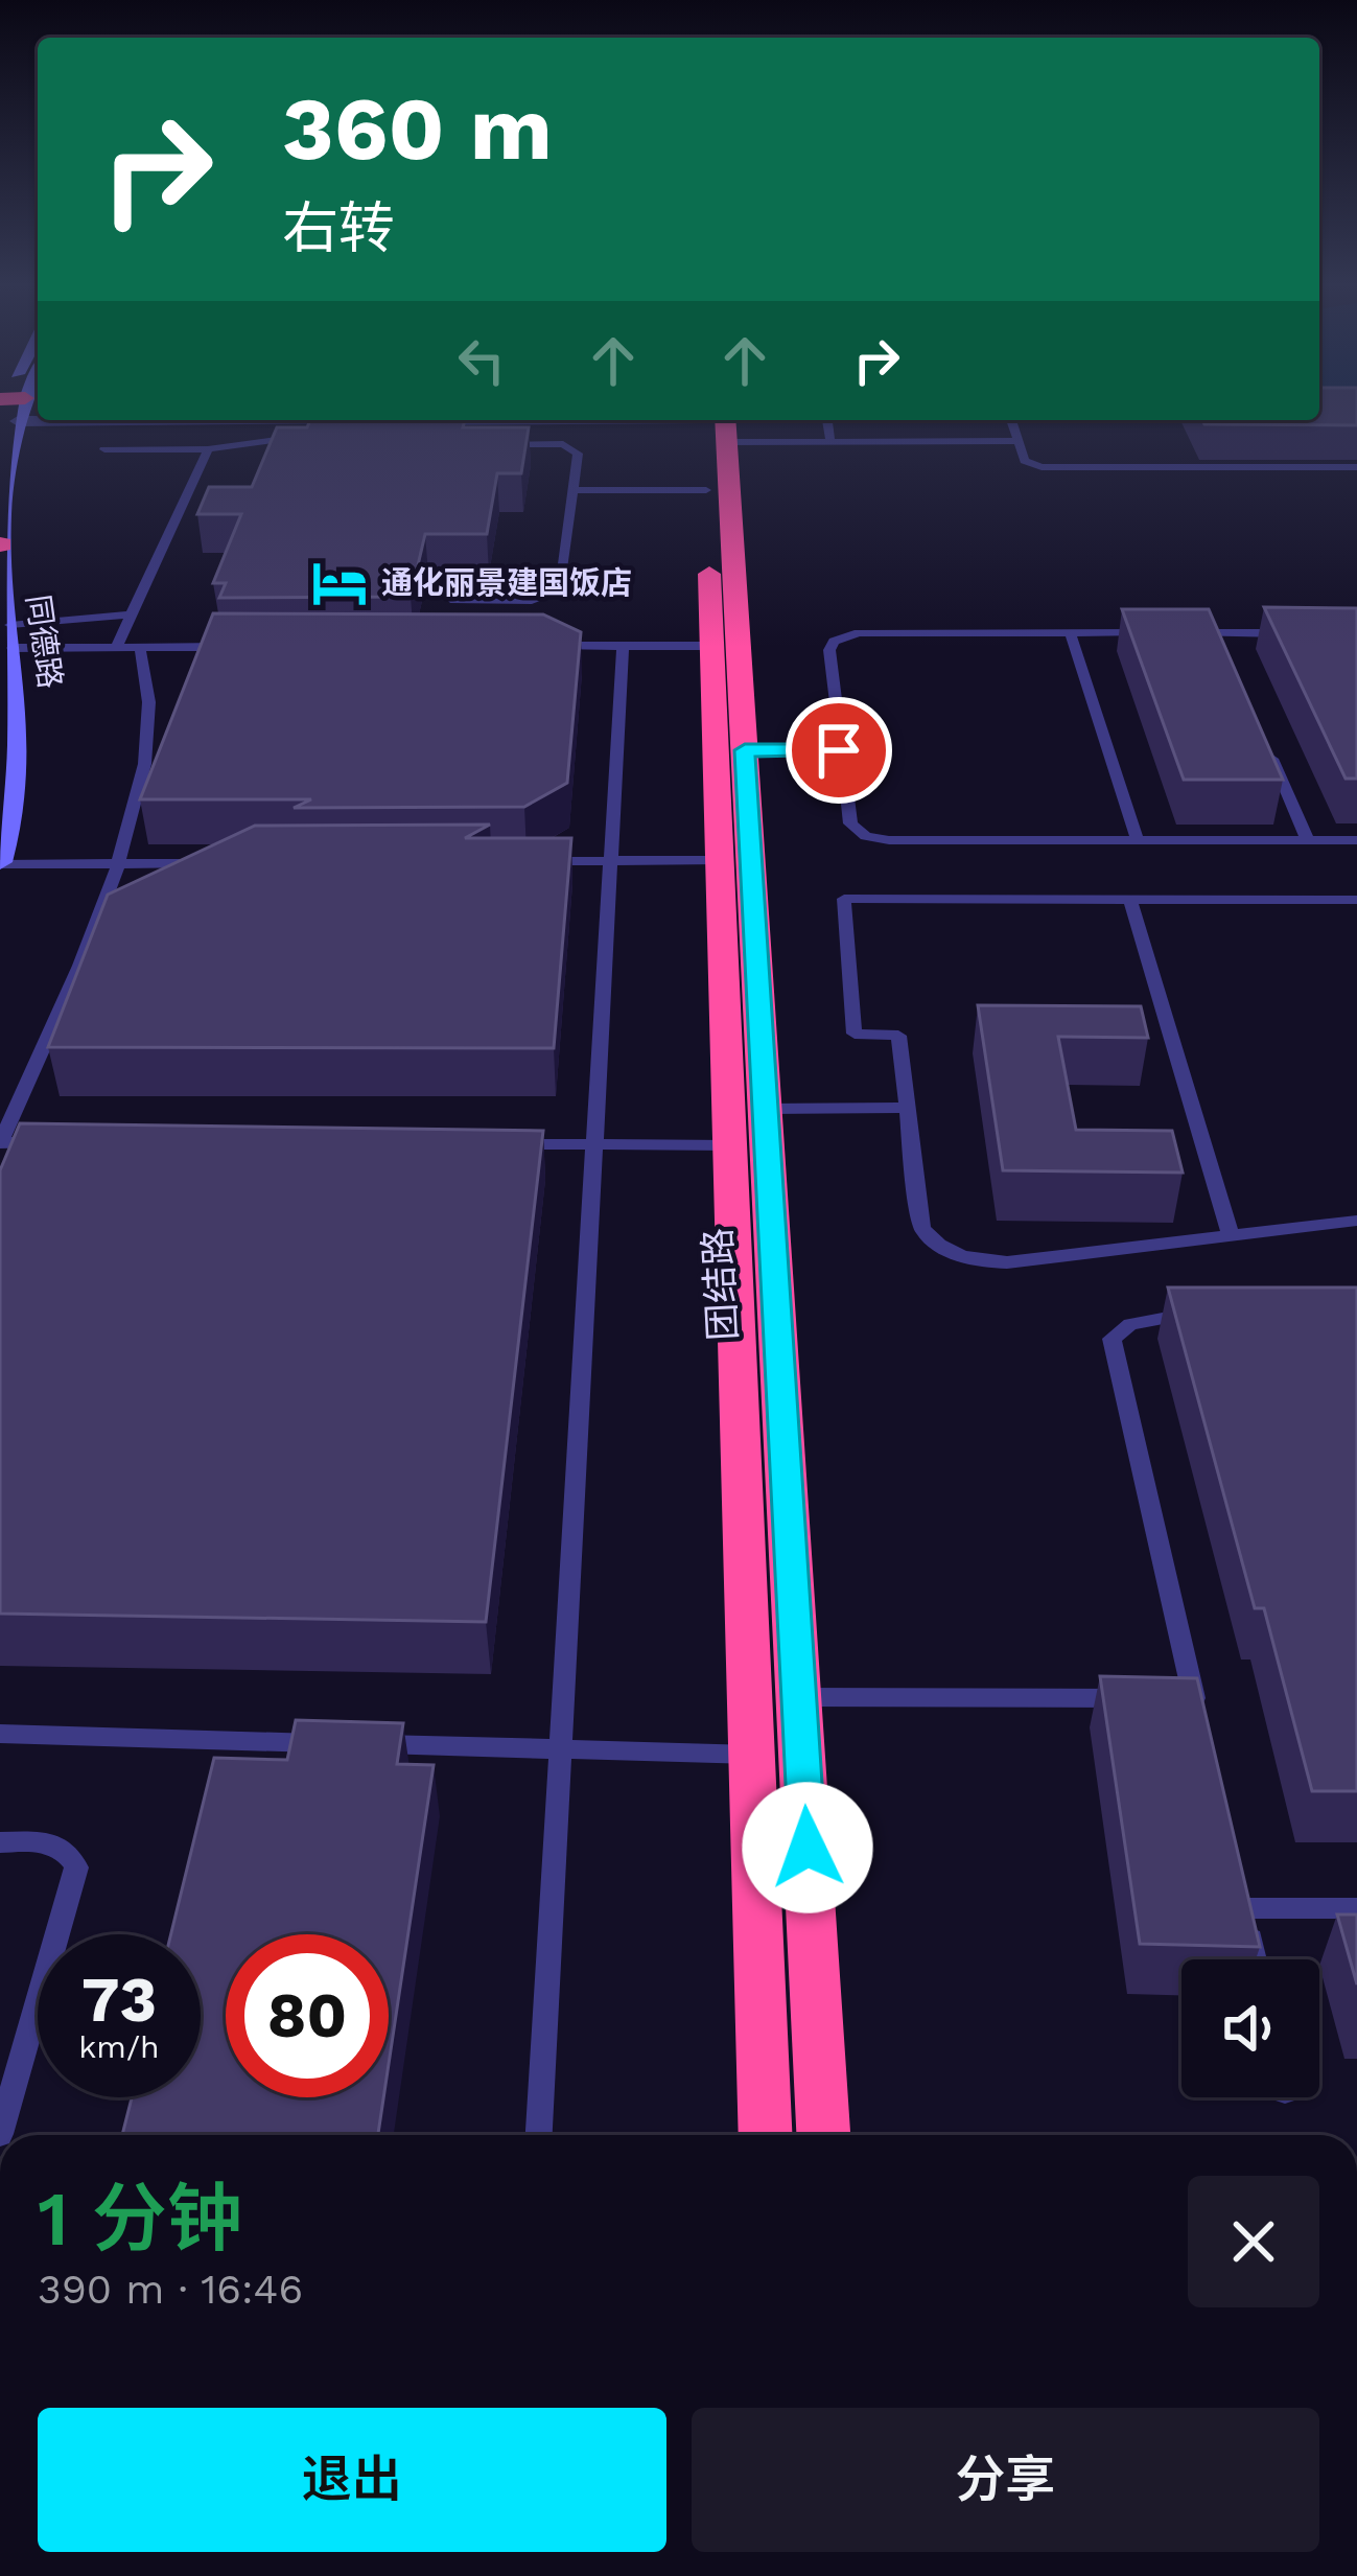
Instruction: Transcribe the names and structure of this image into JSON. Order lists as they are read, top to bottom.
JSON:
{
  "streets": {
    "highway": ["团结路"],
    "main road": ["同德路"]
  },
  "places": {
    "hotel": ["通化丽景建国饭店"]
  },
  "page": {
    "turn": ["360 m", "右转"],
    "speed": "73 km/h",
    "limit": "80",
    "heading": ["1 分钟", "390 m · 16:46"],
    "buttons": ["退出", "分享"]
  }
}
